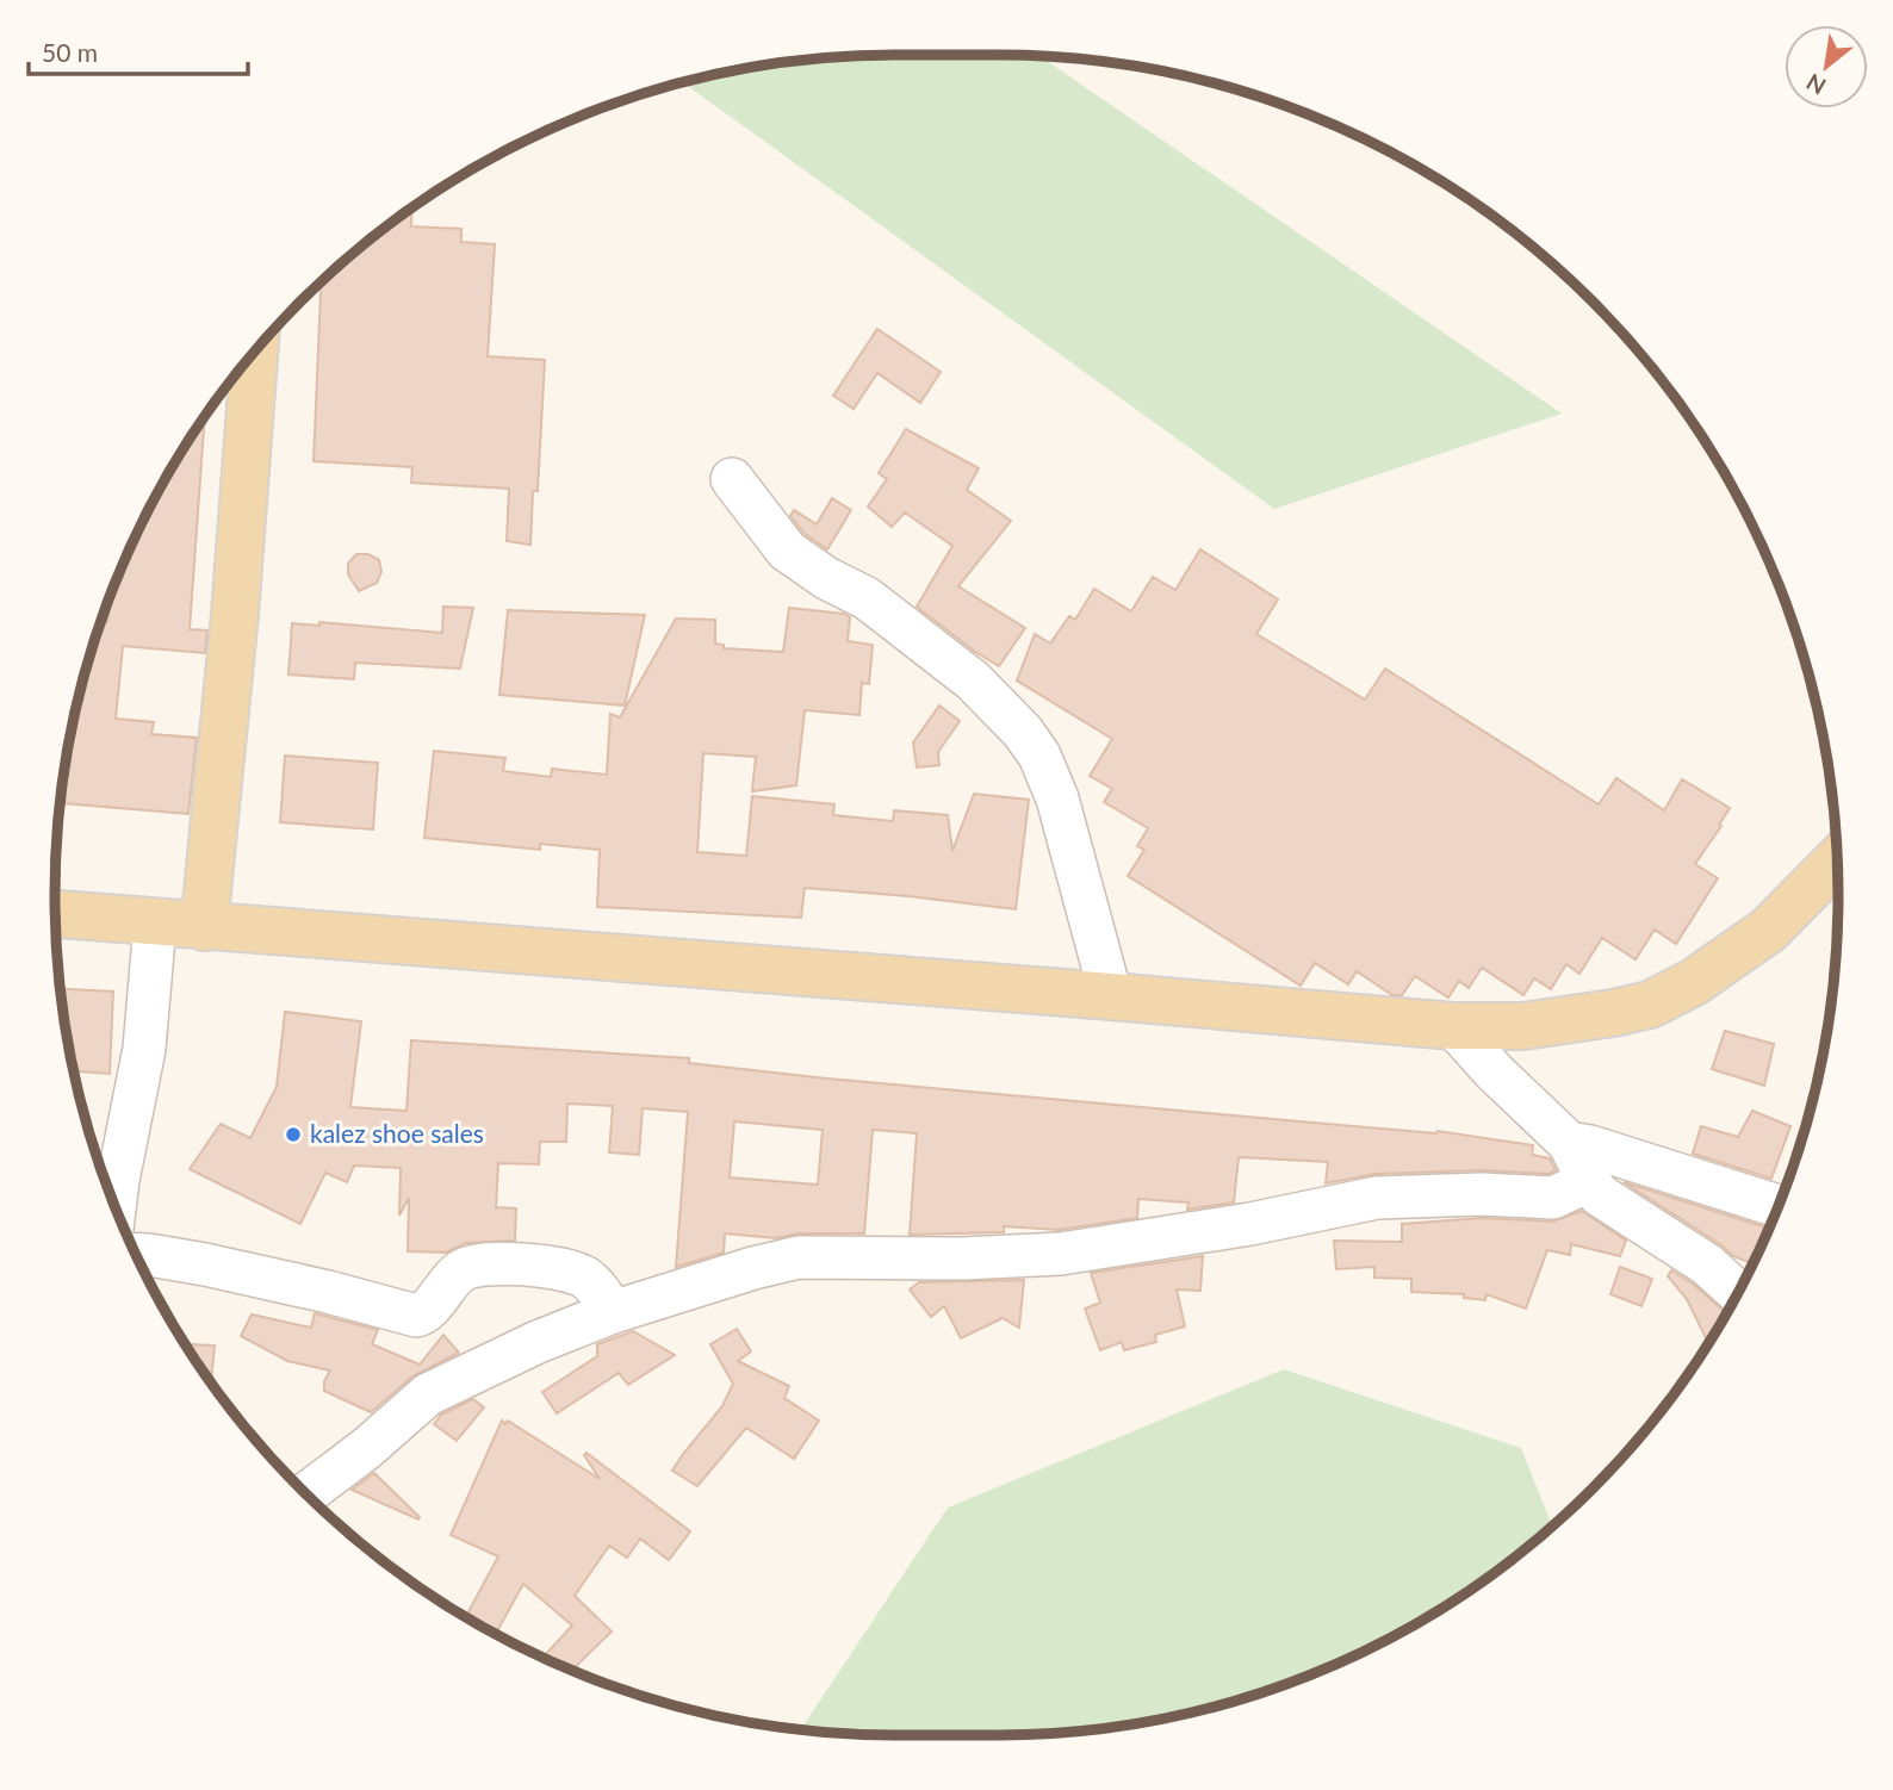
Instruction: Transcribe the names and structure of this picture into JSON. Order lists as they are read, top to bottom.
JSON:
{
  "places": ["kalez shoe sales"],
  "scale_bar": "50 m",
  "north": "bottom left"
}
